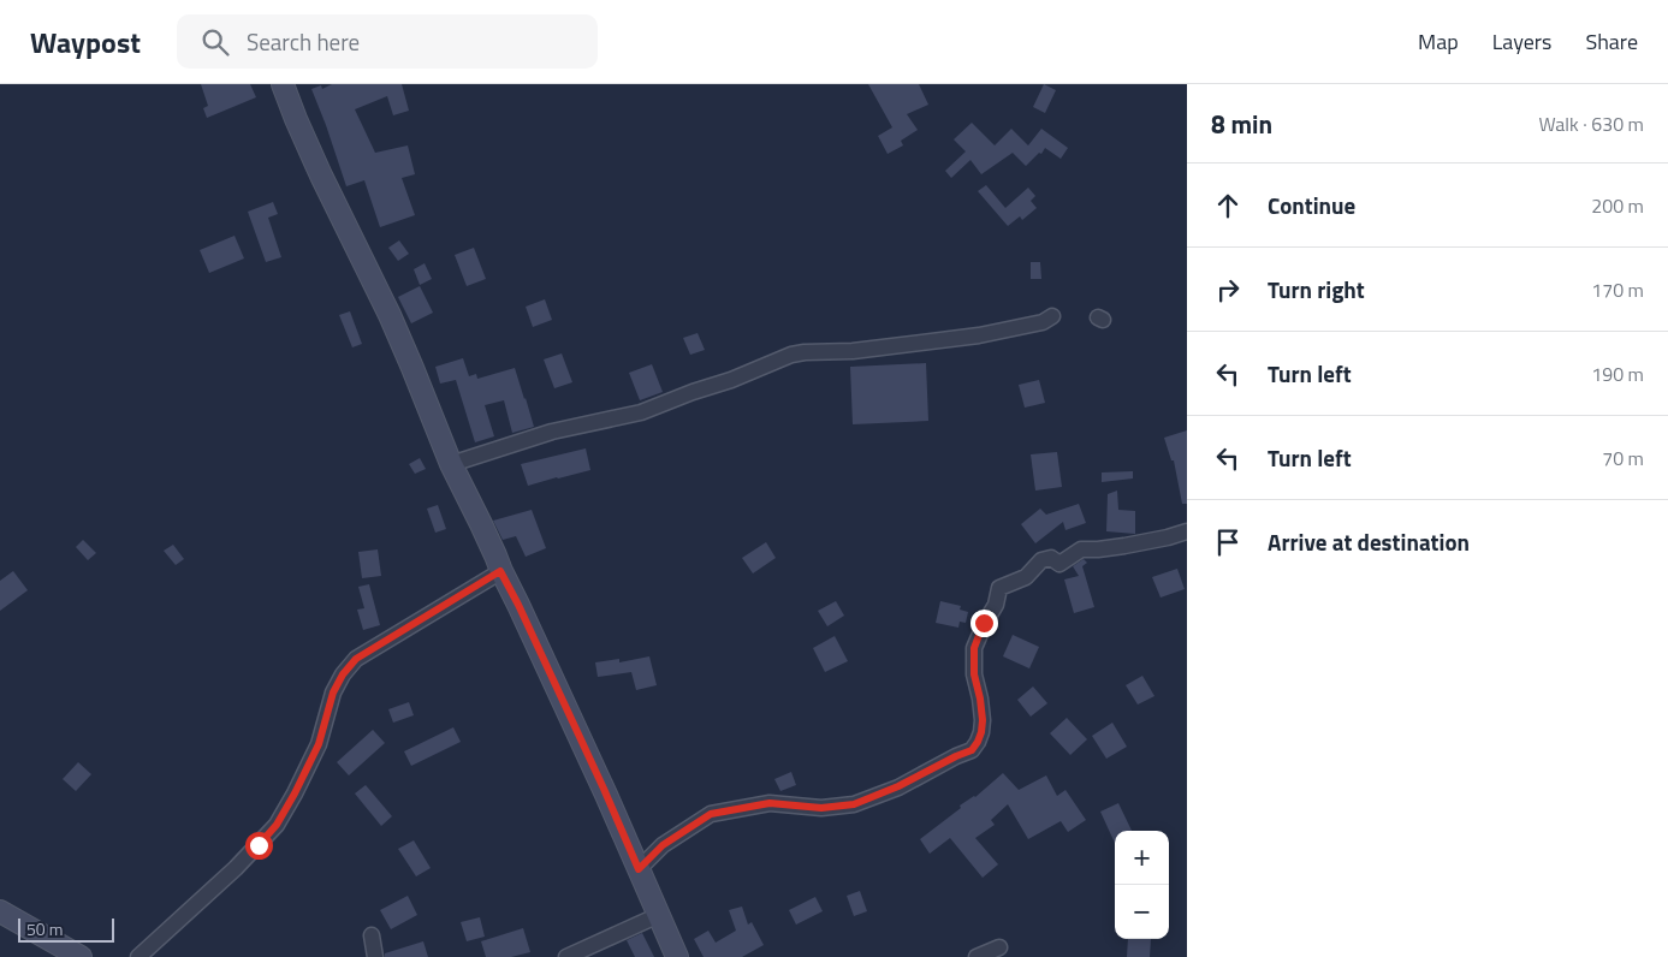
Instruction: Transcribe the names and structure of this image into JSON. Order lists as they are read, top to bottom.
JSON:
{
  "scale_bar": "50 m",
  "page": {
    "header": "Waypost",
    "search": "Search here",
    "nav": ["Map", "Layers", "Share"],
    "heading": ["8 min", "Walk · 630 m"],
    "list": [
      ["Continue", "200 m"],
      ["Turn right", "170 m"],
      ["Turn left", "190 m"],
      ["Turn left", "70 m"],
      "Arrive at destination"
    ],
    "map_buttons": ["+", "−"],
    "scale": "50 m"
  }
}
